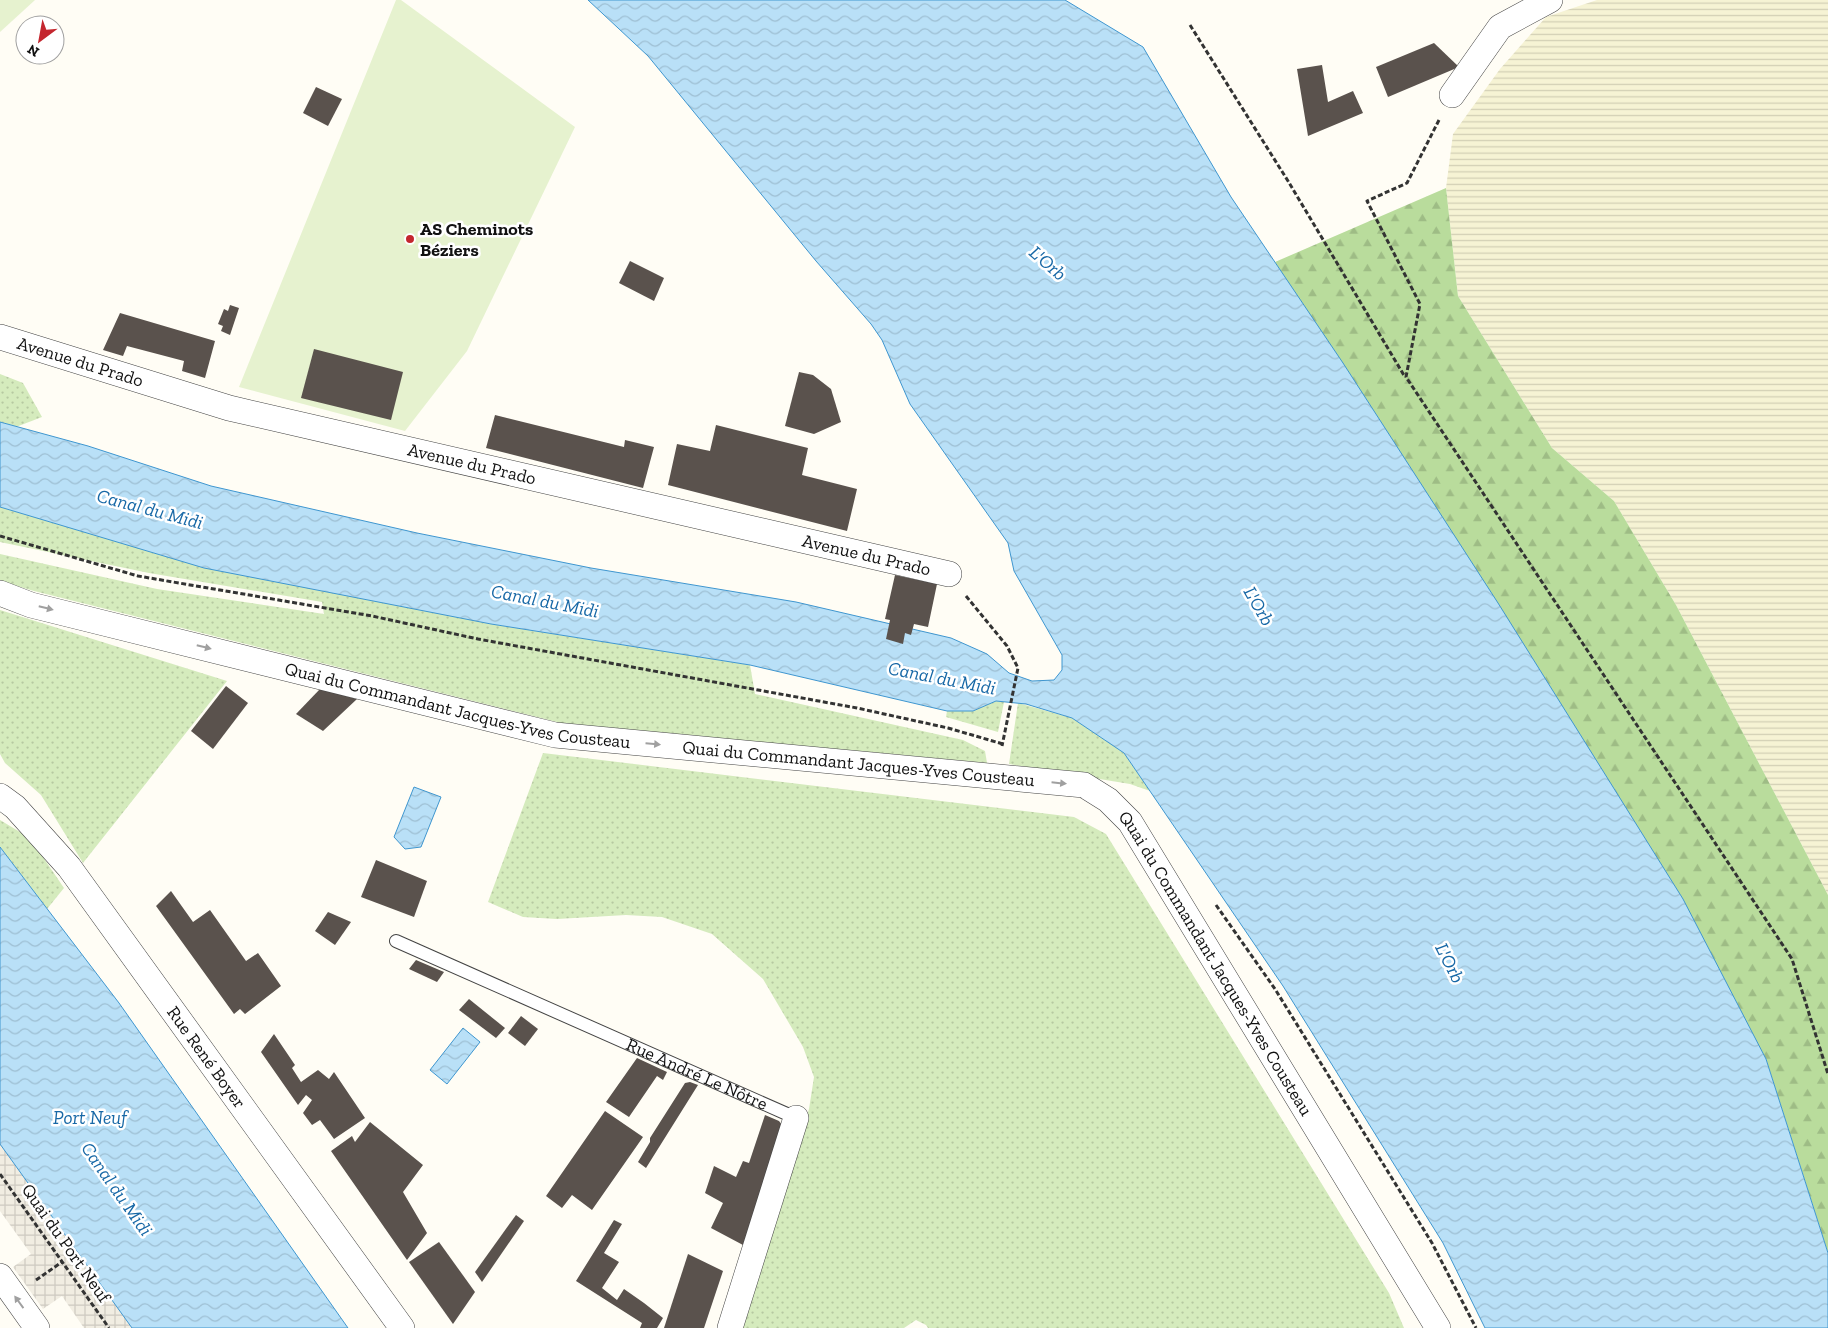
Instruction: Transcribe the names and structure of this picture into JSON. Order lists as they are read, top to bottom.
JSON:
{
  "streets": {
    "street": [
      "Avenue du Prado",
      "Quai du Commandant Jacques-Yves Cousteau",
      "Rue René Boyer",
      "Rue André Le Nôtre"
    ],
    "path": ["Quai du Port Neuf"]
  },
  "one_way": ["Quai du Commandant Jacques-Yves Cousteau"],
  "water": ["L'Orb", "Canal du Midi", "Port Neuf"],
  "places": ["AS Cheminots Béziers"],
  "north": "bottom left"
}
